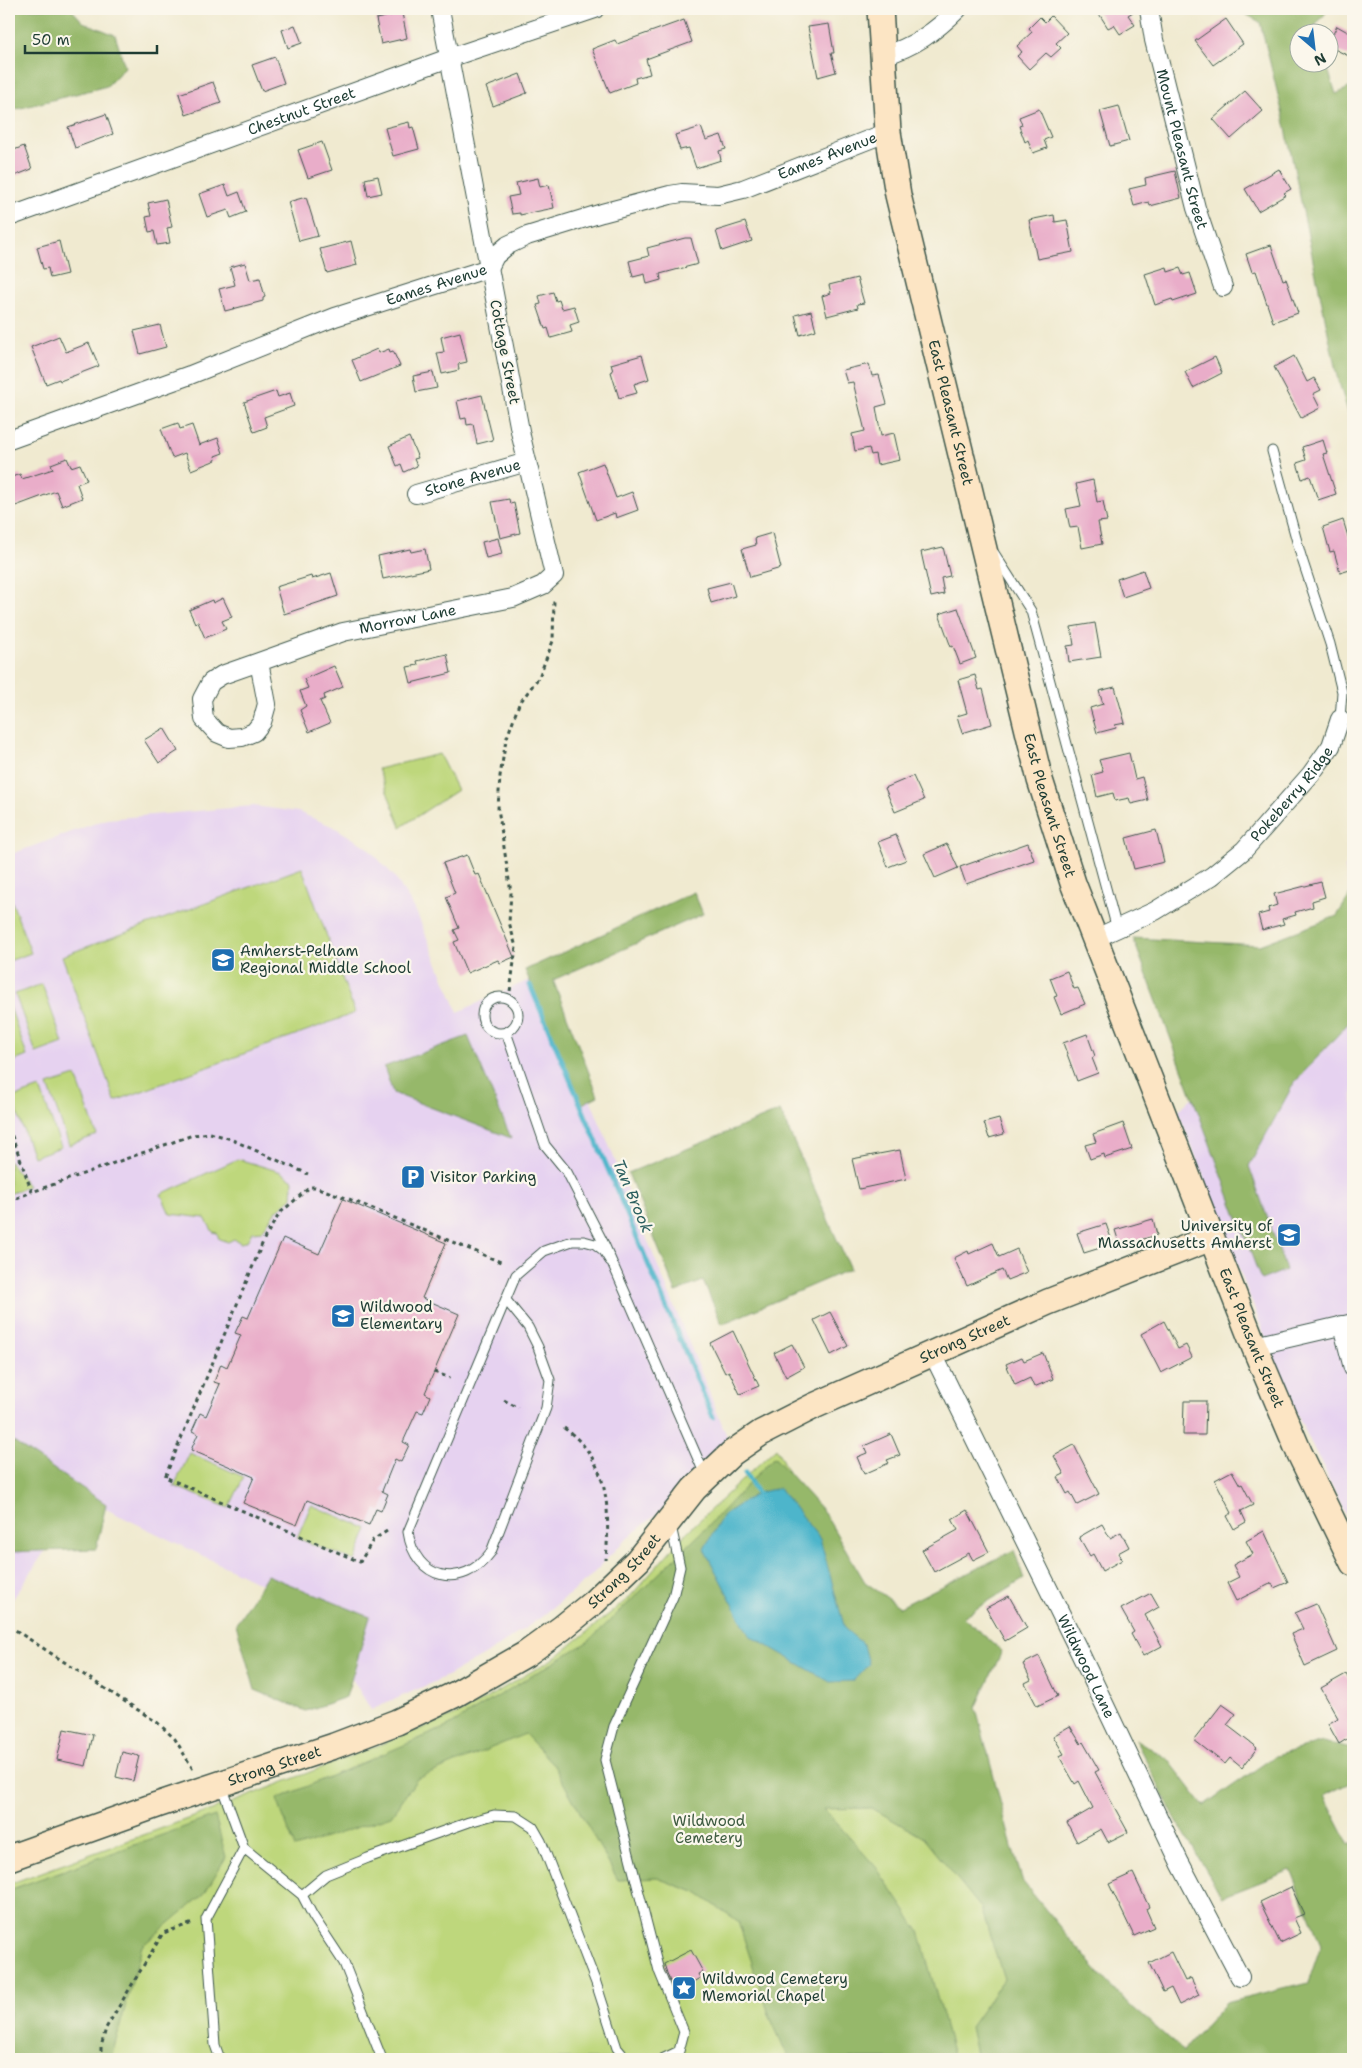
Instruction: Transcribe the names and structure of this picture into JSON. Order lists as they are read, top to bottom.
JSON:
{
  "streets": {
    "main road": ["East Pleasant Street", "Strong Street"],
    "street": [
      "Chestnut Street",
      "Mount Pleasant Street",
      "Eames Avenue",
      "Cottage Street",
      "Stone Avenue",
      "Morrow Lane",
      "Pokeberry Ridge",
      "Wildwood Lane"
    ]
  },
  "crossings": [
    ["Chestnut Street", "Cottage Street"],
    ["Eames Avenue", "Cottage Street"],
    ["Eames Avenue", "East Pleasant Street"],
    ["Cottage Street", "Stone Avenue"],
    ["Cottage Street", "Morrow Lane"],
    ["East Pleasant Street", "Pokeberry Ridge"],
    ["East Pleasant Street", "Strong Street"],
    ["Strong Street", "Wildwood Lane"]
  ],
  "water": ["Tan Brook"],
  "parks": ["Wildwood Cemetery"],
  "places": {
    "school or university": ["Amherst-Pelham Regional Middle School", "University of Massachusetts Amherst", "Wildwood Elementary"],
    "parking": ["Visitor Parking"],
    "place": ["Wildwood Cemetery Memorial Chapel"]
  },
  "scale_bar": "50 m",
  "north": "bottom right"
}
